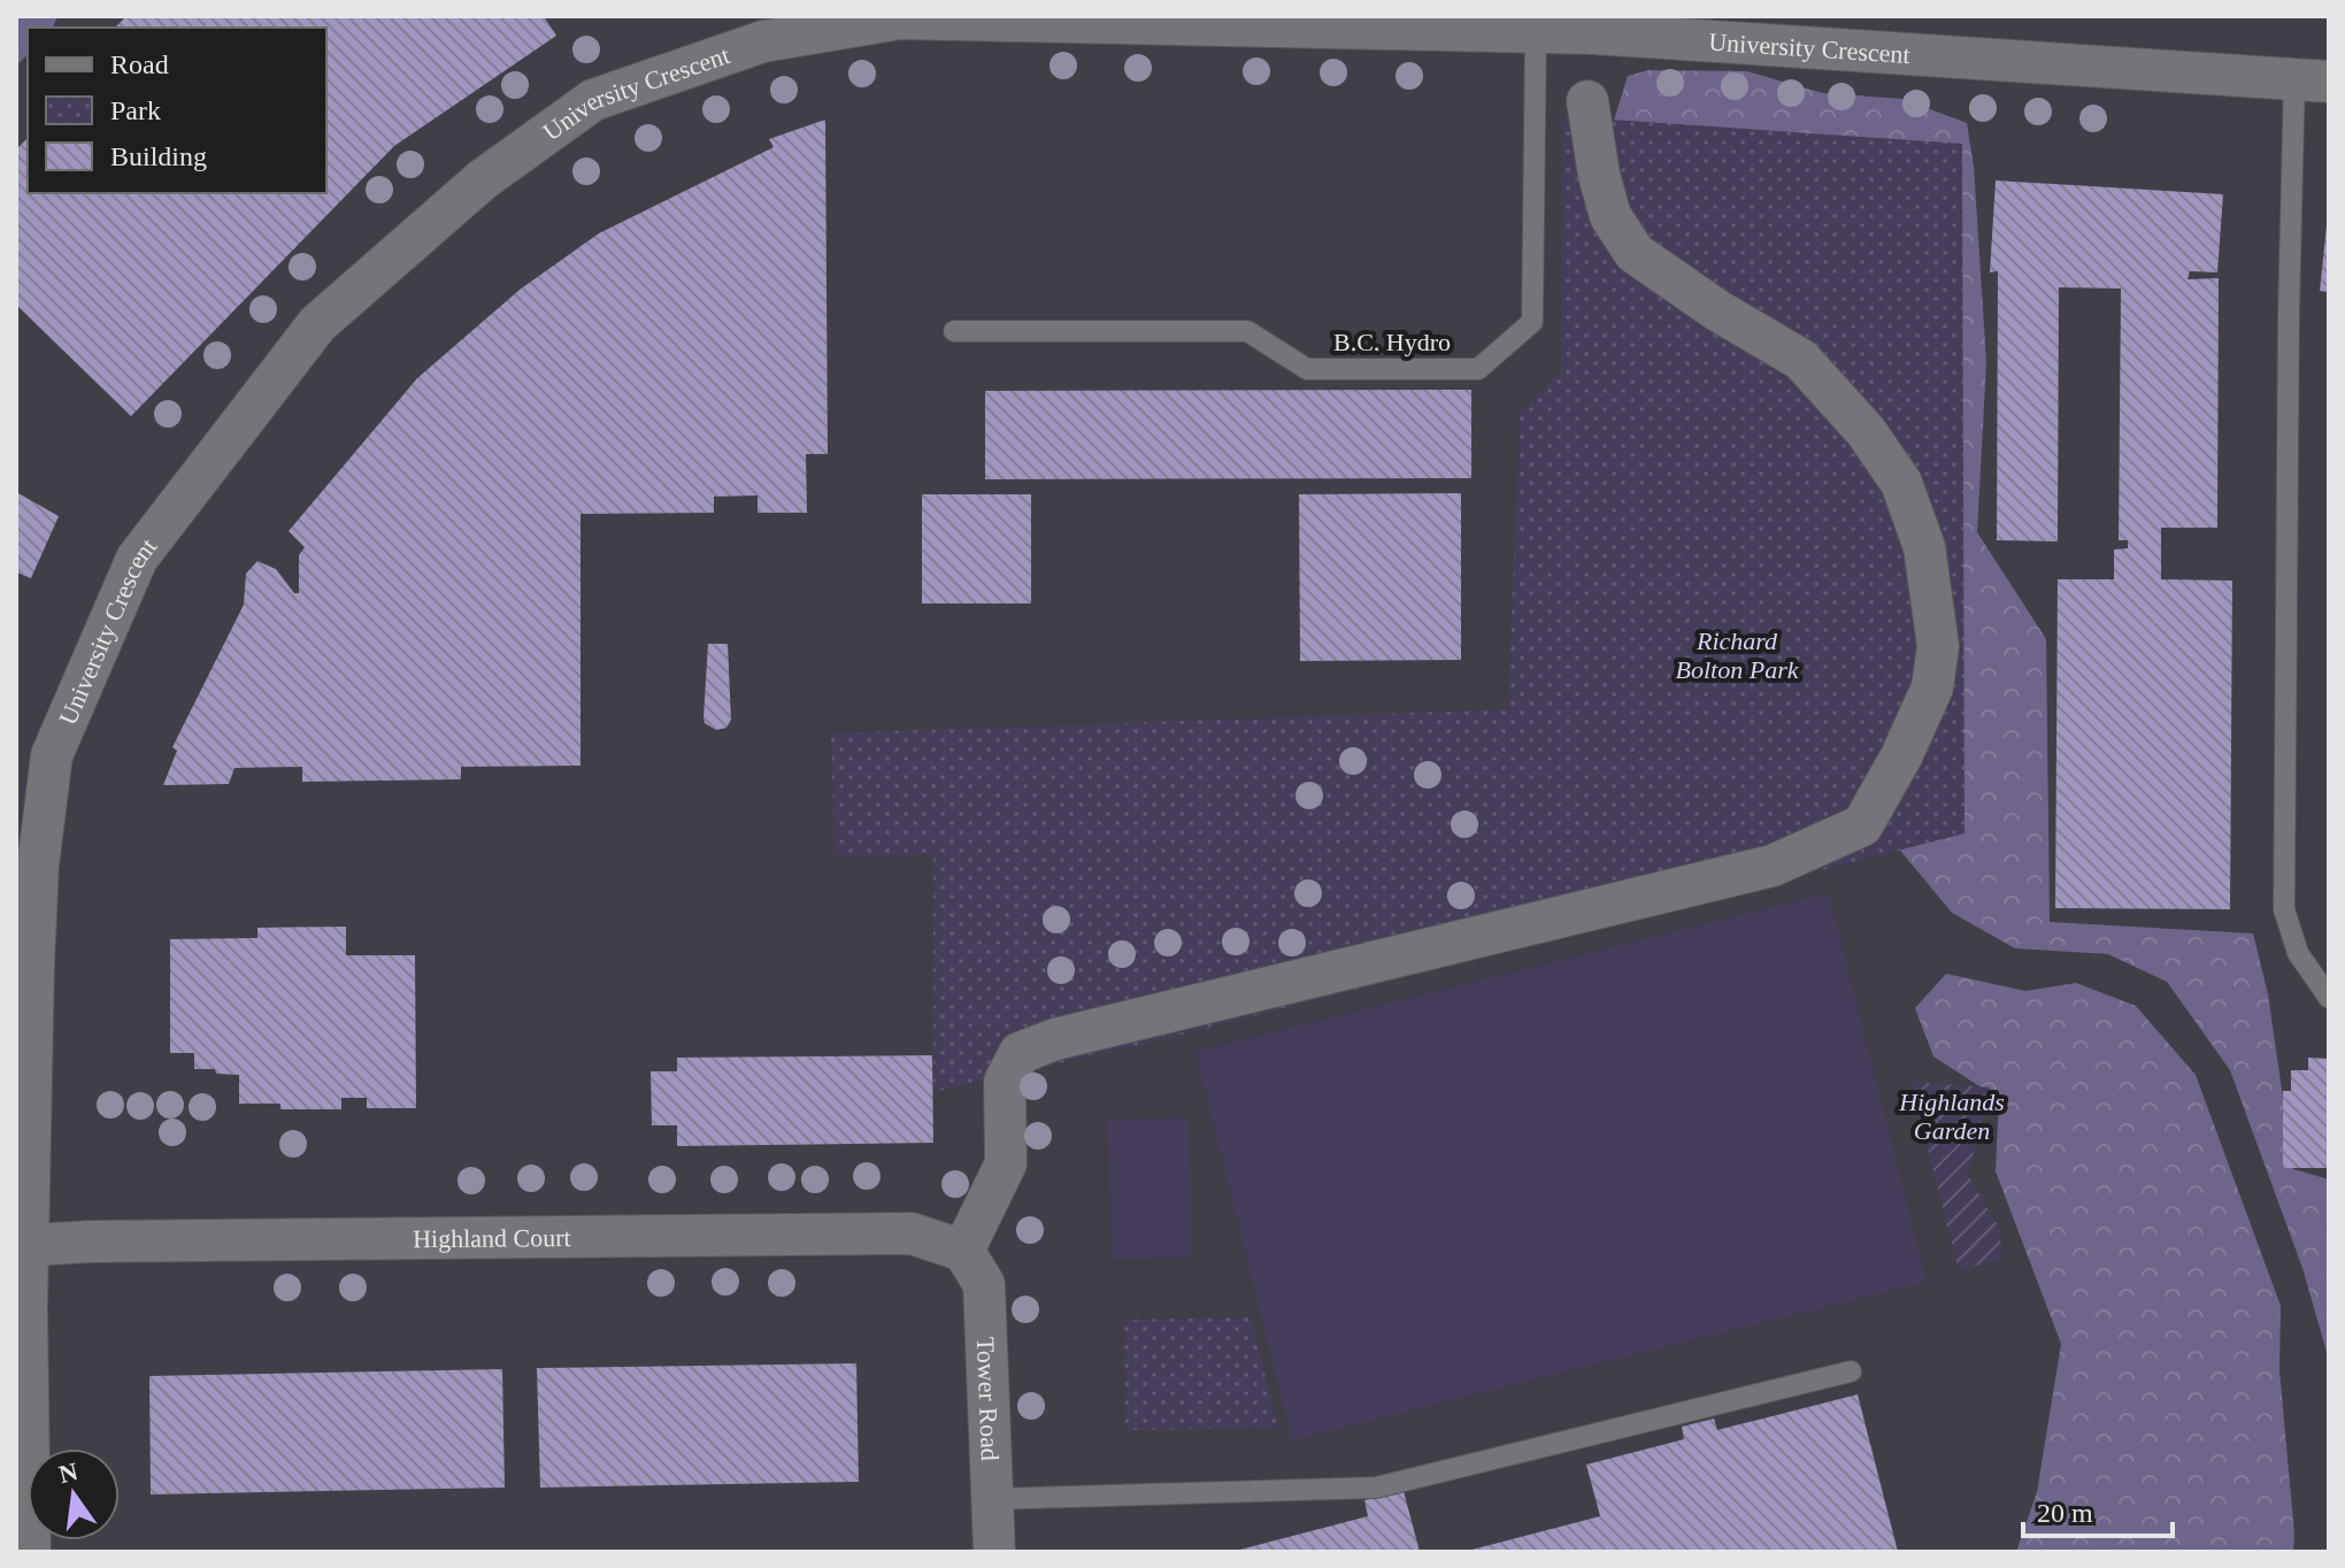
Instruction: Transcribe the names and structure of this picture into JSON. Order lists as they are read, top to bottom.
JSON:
{
  "streets": {
    "street": ["University Crescent", "Highland Court", "Tower Road"],
    "lane": ["B.C. Hydro"]
  },
  "crossings": [
    ["University Crescent", "B.C. Hydro"],
    ["University Crescent", "Highland Court"],
    ["Highland Court", "Tower Road"]
  ],
  "parks": ["Richard Bolton Park", "Highlands Garden"],
  "legend": ["Road", "Park", "Building"],
  "scale_bar": "20 m",
  "north": "top"
}
